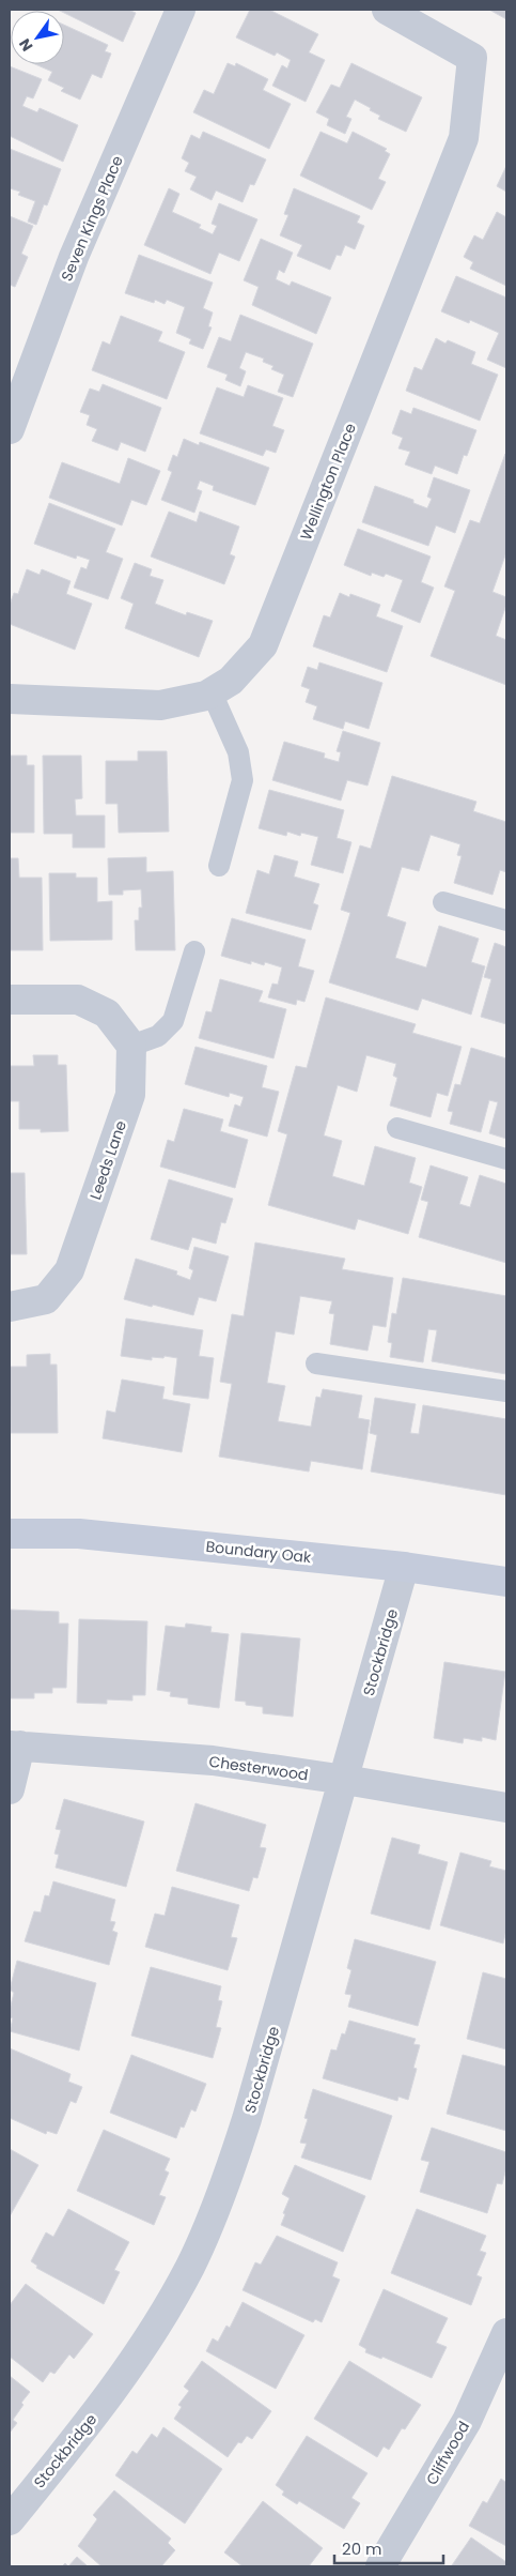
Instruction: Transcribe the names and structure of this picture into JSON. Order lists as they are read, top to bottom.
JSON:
{
  "streets": {
    "street": [
      "Seven Kings Place",
      "Wellington Place",
      "Leeds Lane",
      "Boundary Oak",
      "Stockbridge",
      "Chesterwood",
      "Cliffwood"
    ]
  },
  "crossings": [
    ["Boundary Oak", "Stockbridge"],
    ["Stockbridge", "Chesterwood"]
  ],
  "scale_bar": "20 m",
  "north": "bottom left"
}
